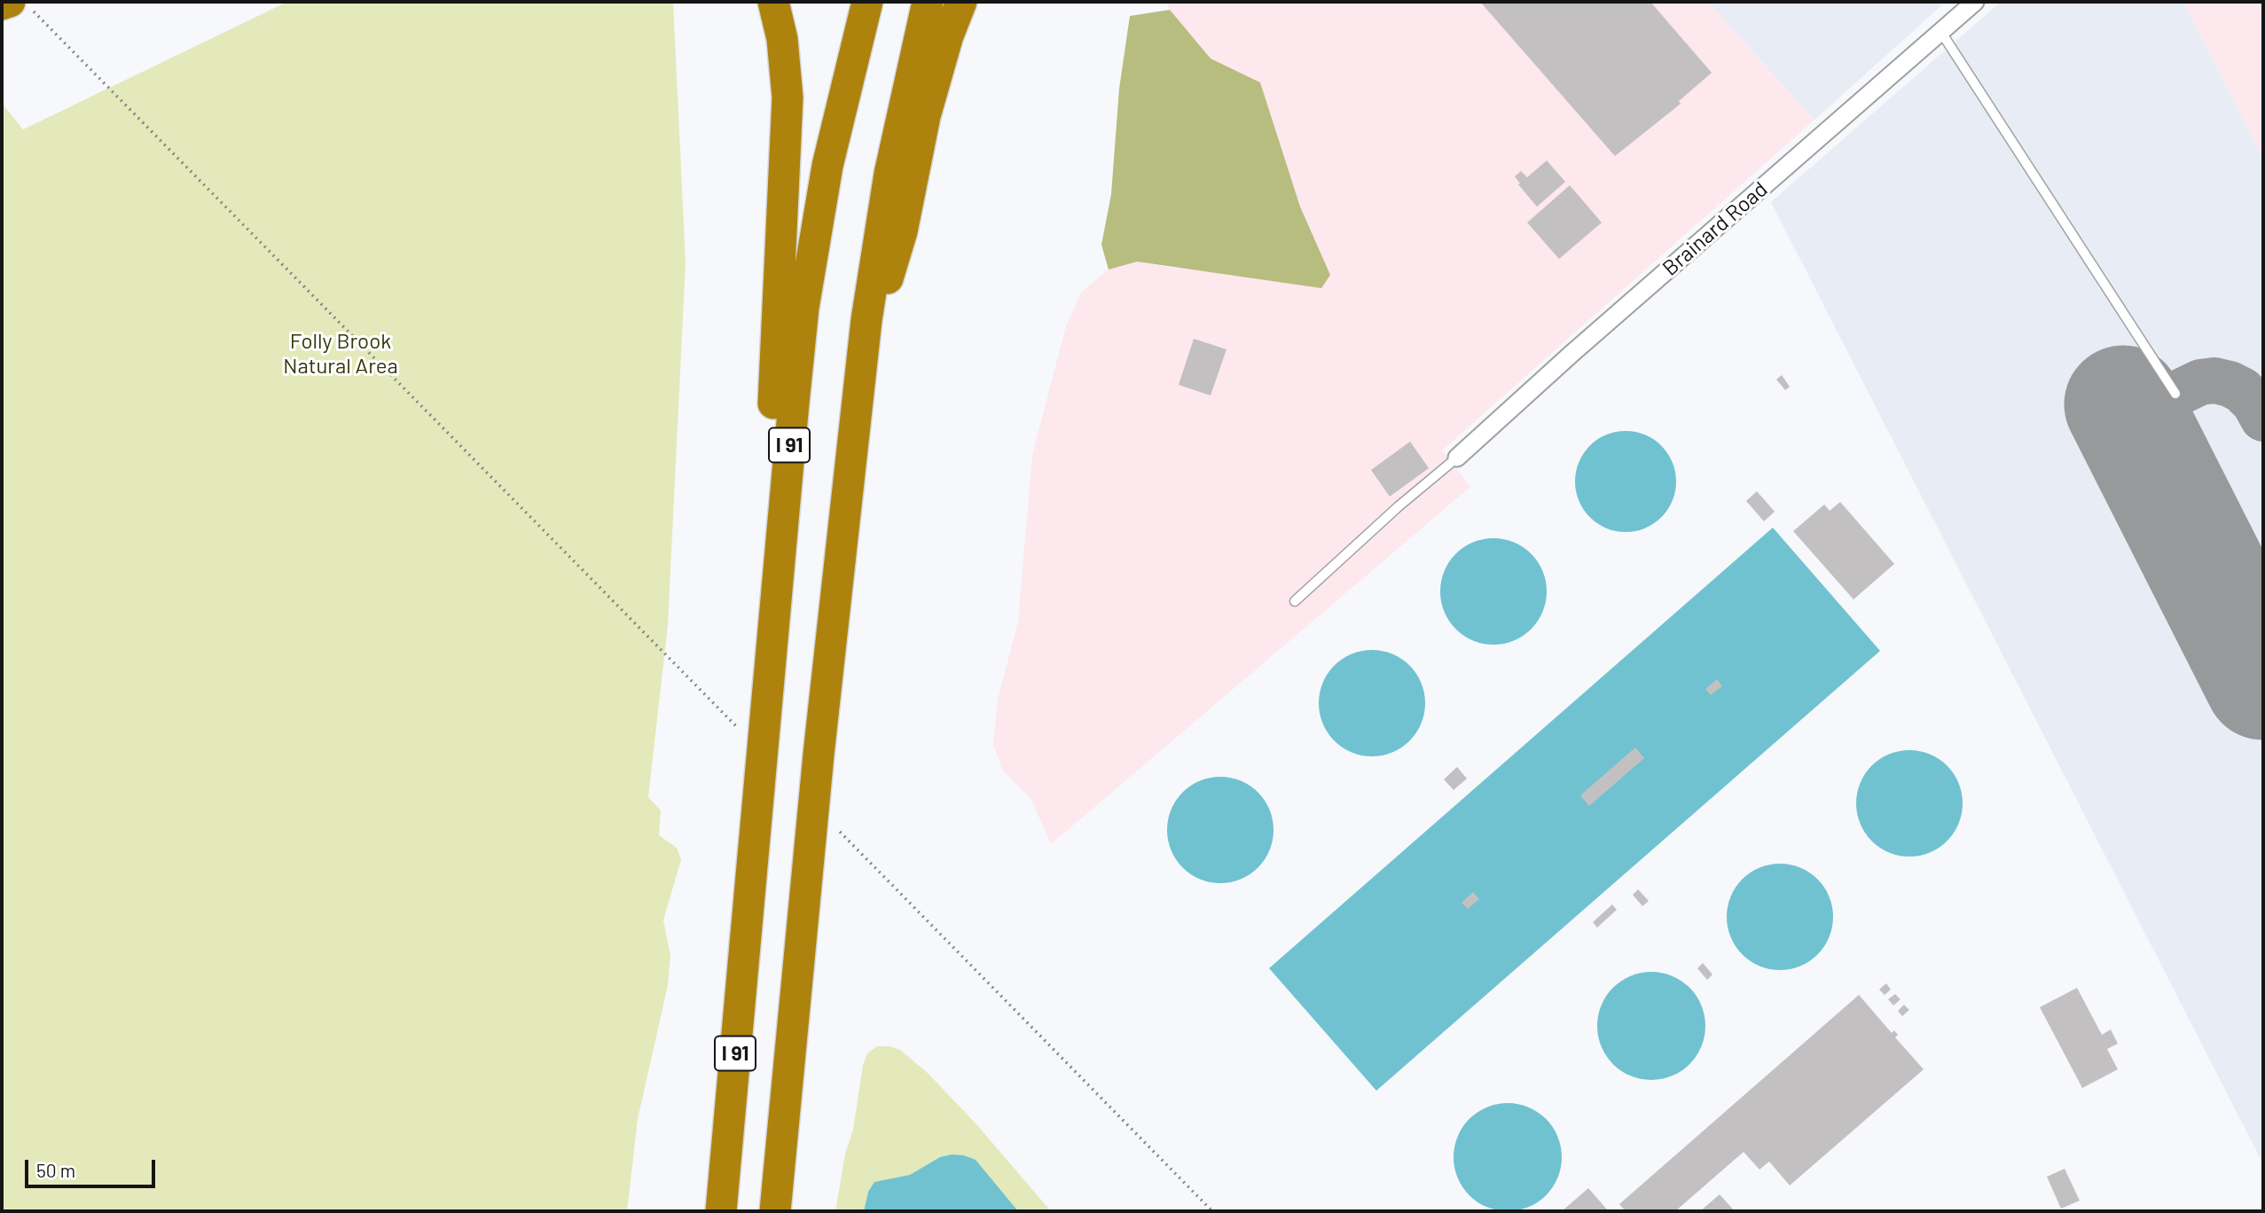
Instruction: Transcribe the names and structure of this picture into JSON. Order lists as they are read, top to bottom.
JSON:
{
  "streets": {
    "highway": ["I 91"],
    "street": ["Brainard Road"]
  },
  "parks": ["Folly Brook Natural Area"],
  "scale_bar": "50 m"
}
